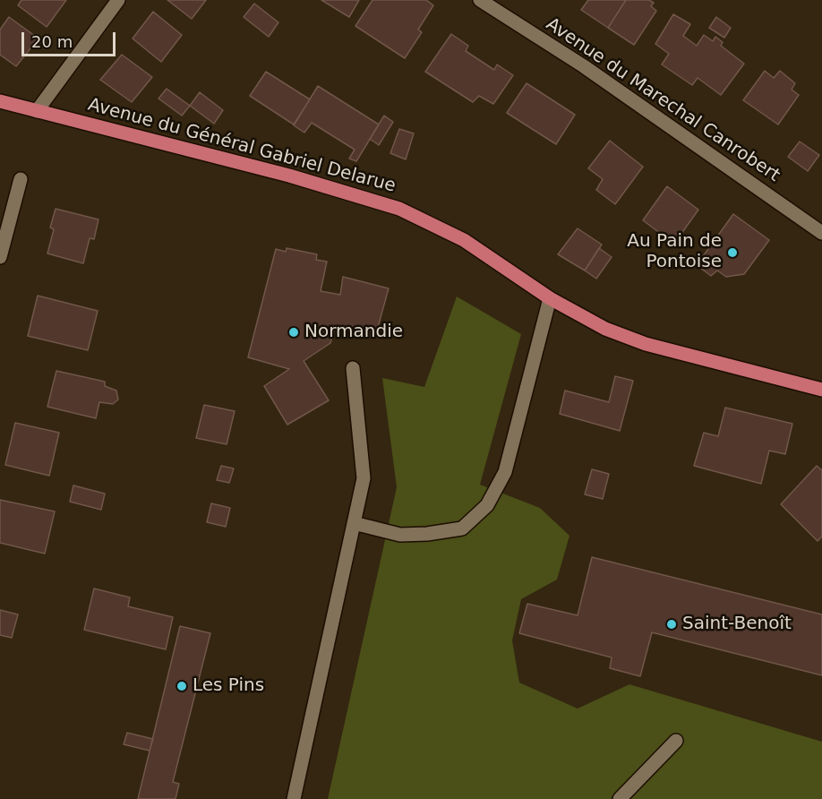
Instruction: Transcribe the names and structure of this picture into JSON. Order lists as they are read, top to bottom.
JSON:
{
  "streets": {
    "main road": ["Avenue du Général Gabriel Delarue"],
    "street": ["Avenue du Marechal Canrobert"]
  },
  "places": [
    "Au Pain de Pontoise",
    "Normandie",
    "Saint-Benoît",
    "Les Pins"
  ],
  "scale_bar": "20 m"
}
